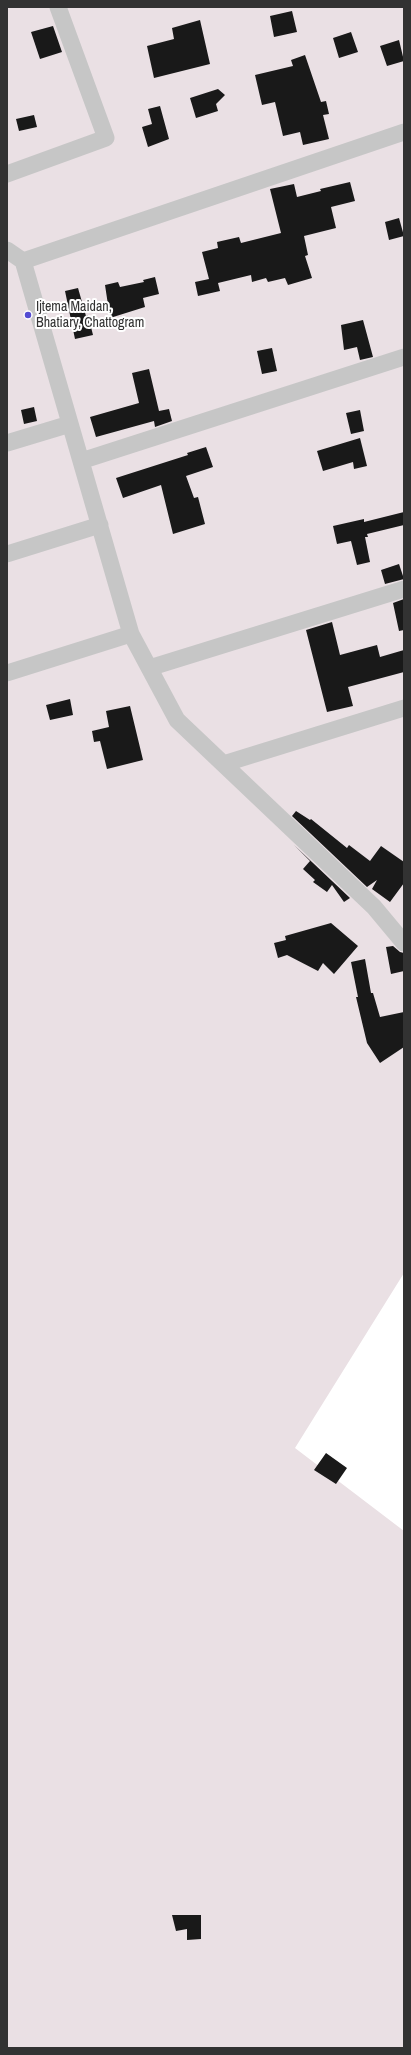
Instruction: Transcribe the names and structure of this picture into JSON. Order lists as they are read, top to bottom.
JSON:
{
  "places": ["Ijtema Maidan, Bhatiary, Chattogram"]
}
